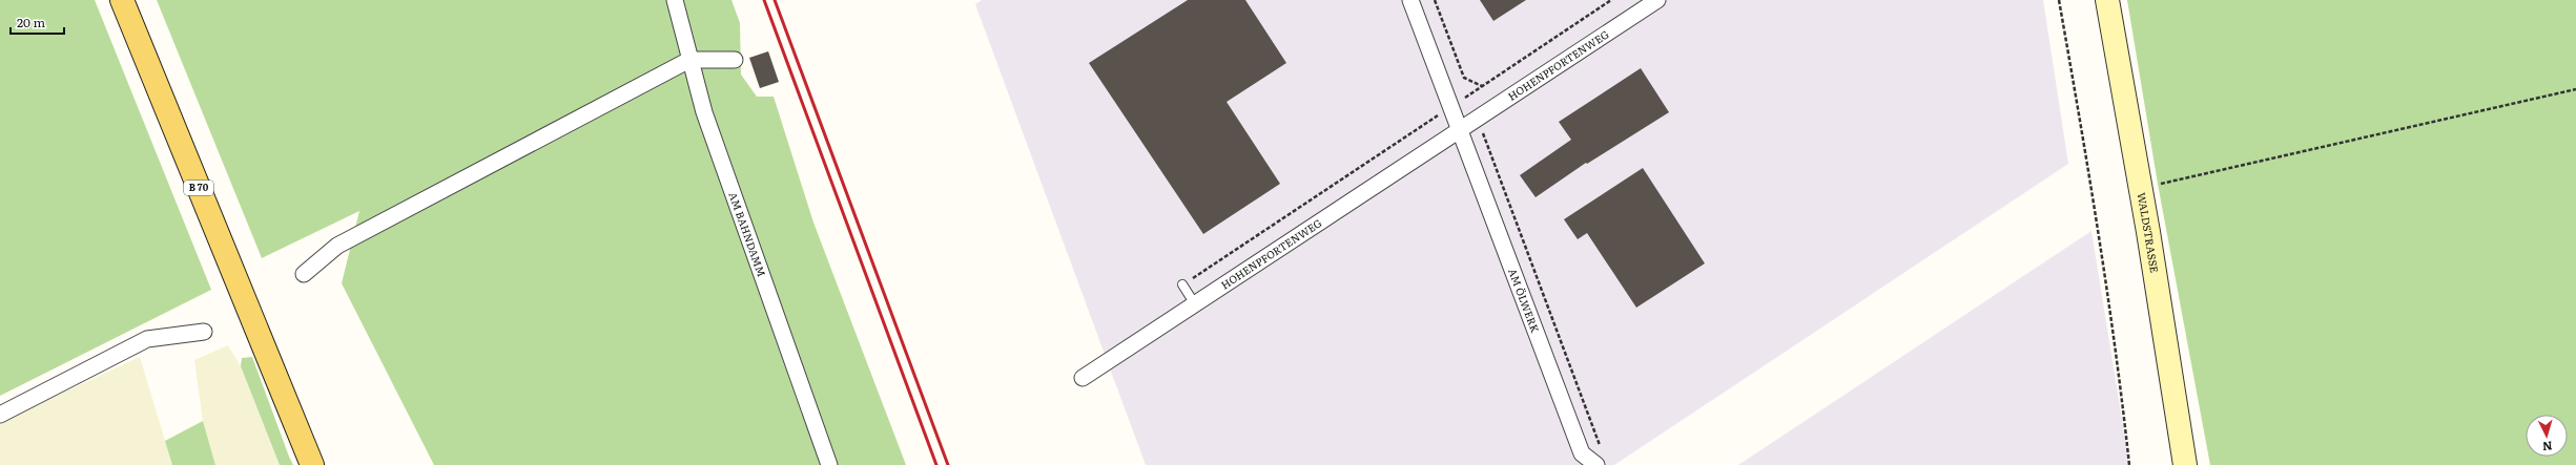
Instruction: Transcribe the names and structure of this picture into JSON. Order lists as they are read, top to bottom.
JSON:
{
  "streets": {
    "main road": ["B 70"],
    "street": [
      "HOHENPFORTENWEG",
      "WALDSTRASSE",
      "AM BAHNDAMM",
      "AM ÖLWERK"
    ]
  },
  "crossings": [
    ["HOHENPFORTENWEG", "AM ÖLWERK"]
  ],
  "scale_bar": "20 m",
  "north": "bottom"
}
